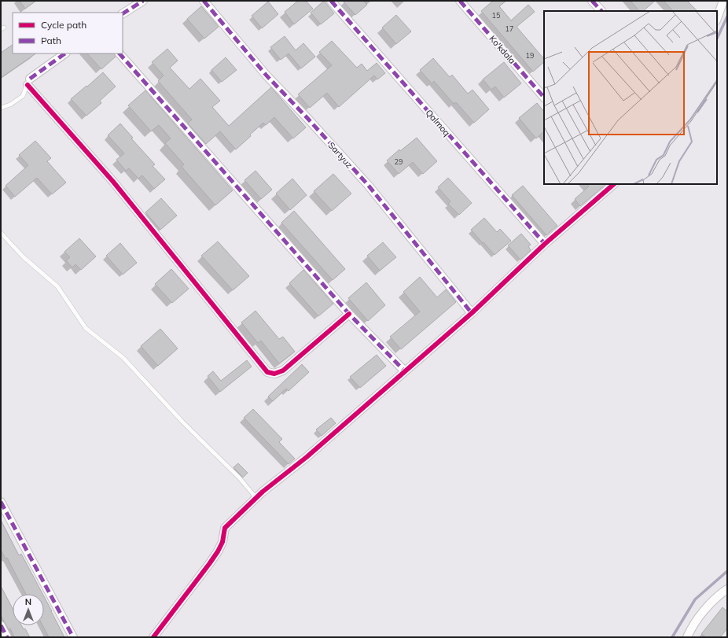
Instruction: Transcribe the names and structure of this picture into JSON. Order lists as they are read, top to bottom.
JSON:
{
  "streets": {
    "street": ["Ko'kdala", "Qalmoq", "Sartyuz"]
  },
  "house_numbers": [
    "15",
    "17",
    "19",
    "29"
  ],
  "legend": ["Cycle path", "Path"],
  "north": "top"
}
